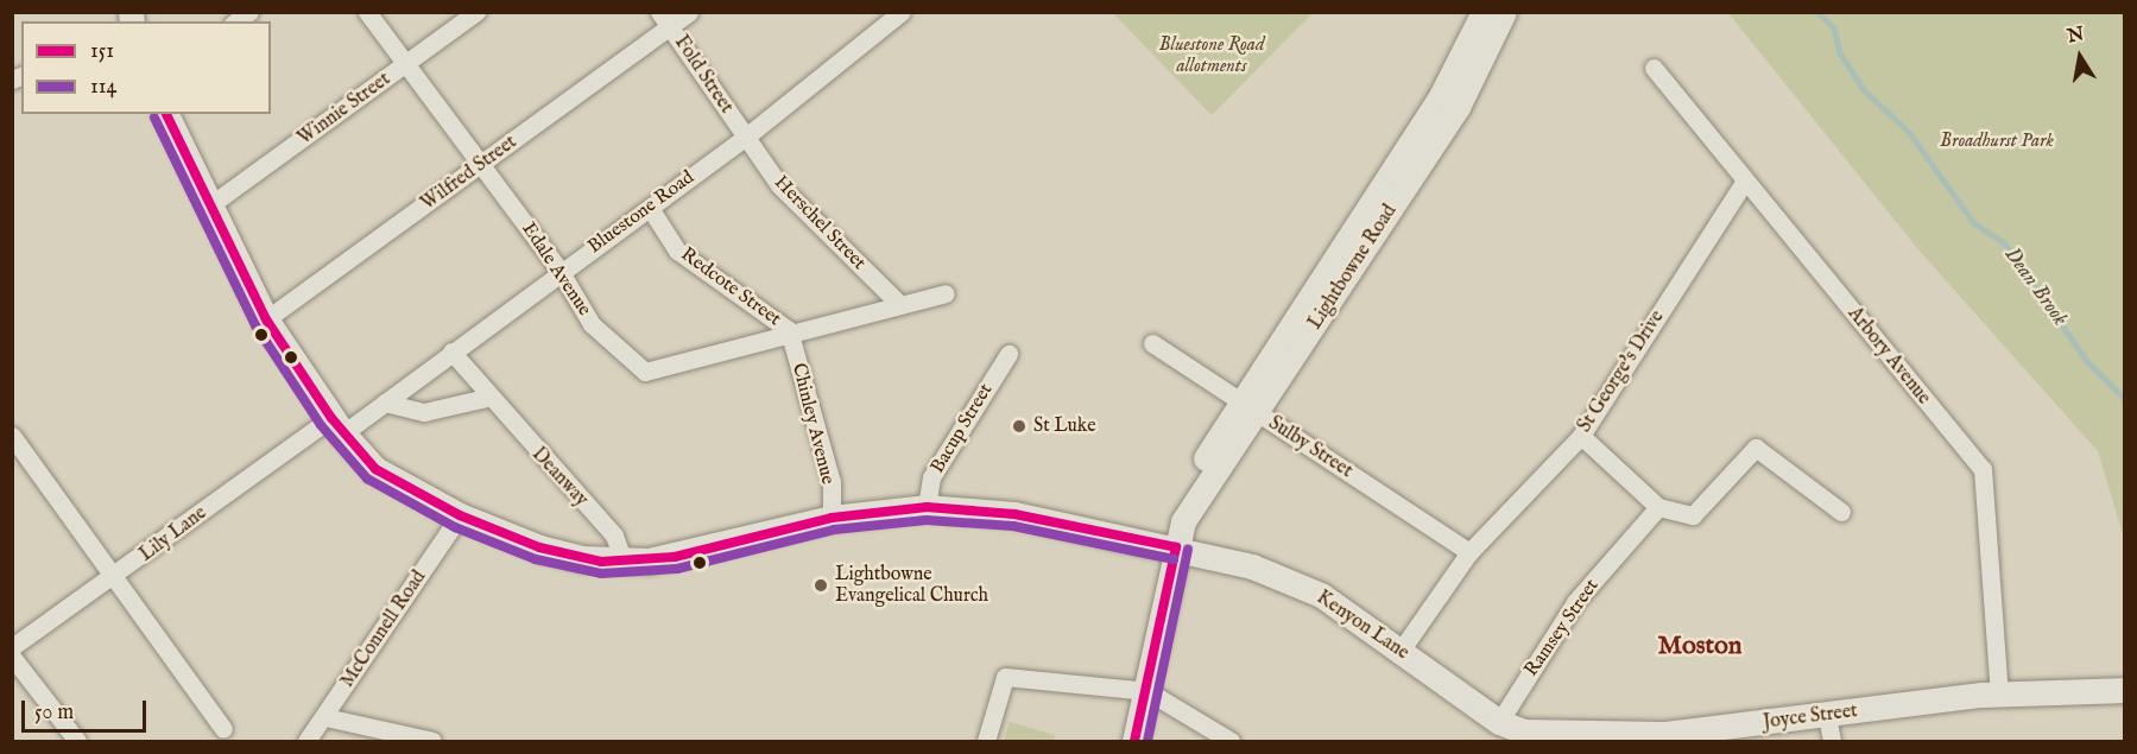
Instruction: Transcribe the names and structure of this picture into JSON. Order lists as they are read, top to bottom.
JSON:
{
  "streets": {
    "street": [
      "Fold Street",
      "Winnie Street",
      "Wilfred Street",
      "Bluestone Road",
      "Herschel Street",
      "Lightbowne Road",
      "Edale Avenue",
      "Redcote Street",
      "Arbory Avenue",
      "St George's Drive",
      "Chinley Avenue",
      "Bacup Street",
      "Sulby Street",
      "Deanway",
      "Lily Lane",
      "Kenyon Lane",
      "Ramsey Street",
      "McConnell Road",
      "Joyce Street"
    ]
  },
  "crossings": [
    ["Fold Street", "Wilfred Street"],
    ["Fold Street", "Bluestone Road"],
    ["Fold Street", "Herschel Street"],
    ["Winnie Street", "Edale Avenue"],
    ["Winnie Street", "Kenyon Lane"],
    ["Wilfred Street", "Edale Avenue"],
    ["Wilfred Street", "Kenyon Lane"],
    ["Bluestone Road", "Herschel Street"],
    ["Bluestone Road", "Edale Avenue"],
    ["Bluestone Road", "Redcote Street"],
    ["Bluestone Road", "Deanway"],
    ["Bluestone Road", "Lily Lane"],
    ["Bluestone Road", "Kenyon Lane"],
    ["Herschel Street", "Edale Avenue"],
    ["Lightbowne Road", "Sulby Street"],
    ["Lightbowne Road", "Kenyon Lane"],
    ["Edale Avenue", "Redcote Street"],
    ["Edale Avenue", "Chinley Avenue"],
    ["Redcote Street", "Chinley Avenue"],
    ["Arbory Avenue", "St George's Drive"],
    ["Arbory Avenue", "Joyce Street"],
    ["St George's Drive", "Sulby Street"],
    ["St George's Drive", "Kenyon Lane"],
    ["Chinley Avenue", "Kenyon Lane"],
    ["Bacup Street", "Kenyon Lane"],
    ["Deanway", "Kenyon Lane"],
    ["Lily Lane", "Kenyon Lane"],
    ["Kenyon Lane", "Ramsey Street"],
    ["Kenyon Lane", "McConnell Road"],
    ["Kenyon Lane", "Joyce Street"],
    ["Ramsey Street", "Joyce Street"]
  ],
  "districts": ["Moston"],
  "water": ["Dean Brook"],
  "parks": ["Bluestone Road allotments", "Broadhurst Park"],
  "places": ["St Luke", "Lightbowne Evangelical Church"],
  "lines": ["transit line 151", "transit line 114"],
  "legend": ["151", "114"],
  "scale_bar": "50 m",
  "north": "top"
}
